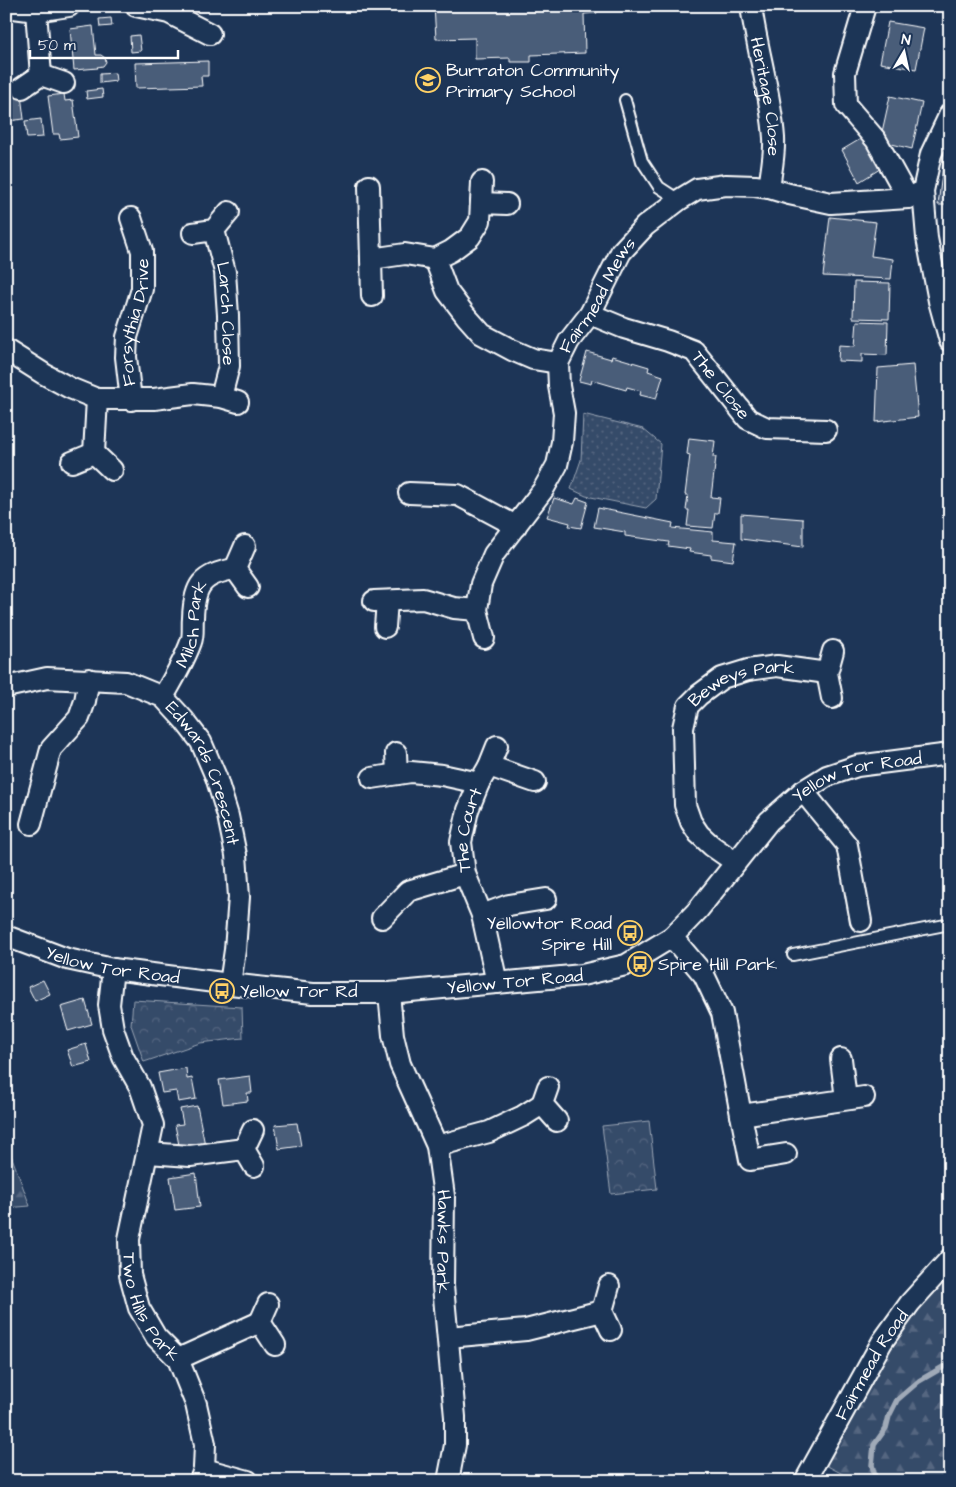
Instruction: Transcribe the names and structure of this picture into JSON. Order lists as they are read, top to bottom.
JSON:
{
  "streets": {
    "street": [
      "Heritage Close",
      "Fairmead Mews",
      "Larch Close",
      "Forsythia Drive",
      "The Close",
      "Milch Park",
      "Beweys Park",
      "Edwards Crescent",
      "Yellow Tor Road",
      "The Court",
      "Hawks Park",
      "Two Hills Park",
      "Fairmead Road"
    ]
  },
  "crossings": [
    ["Heritage Close", "Fairmead Mews"],
    ["Fairmead Mews", "The Close"],
    ["Larch Close", "Forsythia Drive"],
    ["Milch Park", "Edwards Crescent"],
    ["Beweys Park", "Yellow Tor Road"],
    ["Edwards Crescent", "Yellow Tor Road"],
    ["Yellow Tor Road", "The Court"],
    ["Yellow Tor Road", "Hawks Park"],
    ["Yellow Tor Road", "Two Hills Park"]
  ],
  "places": {
    "school or university": ["Burraton Community Primary School"],
    "bus stop": ["Yellowtor Road Spire Hill", "Spire Hill Park", "Yellow Tor Rd"]
  },
  "scale_bar": "50 m",
  "north": "top"
}
